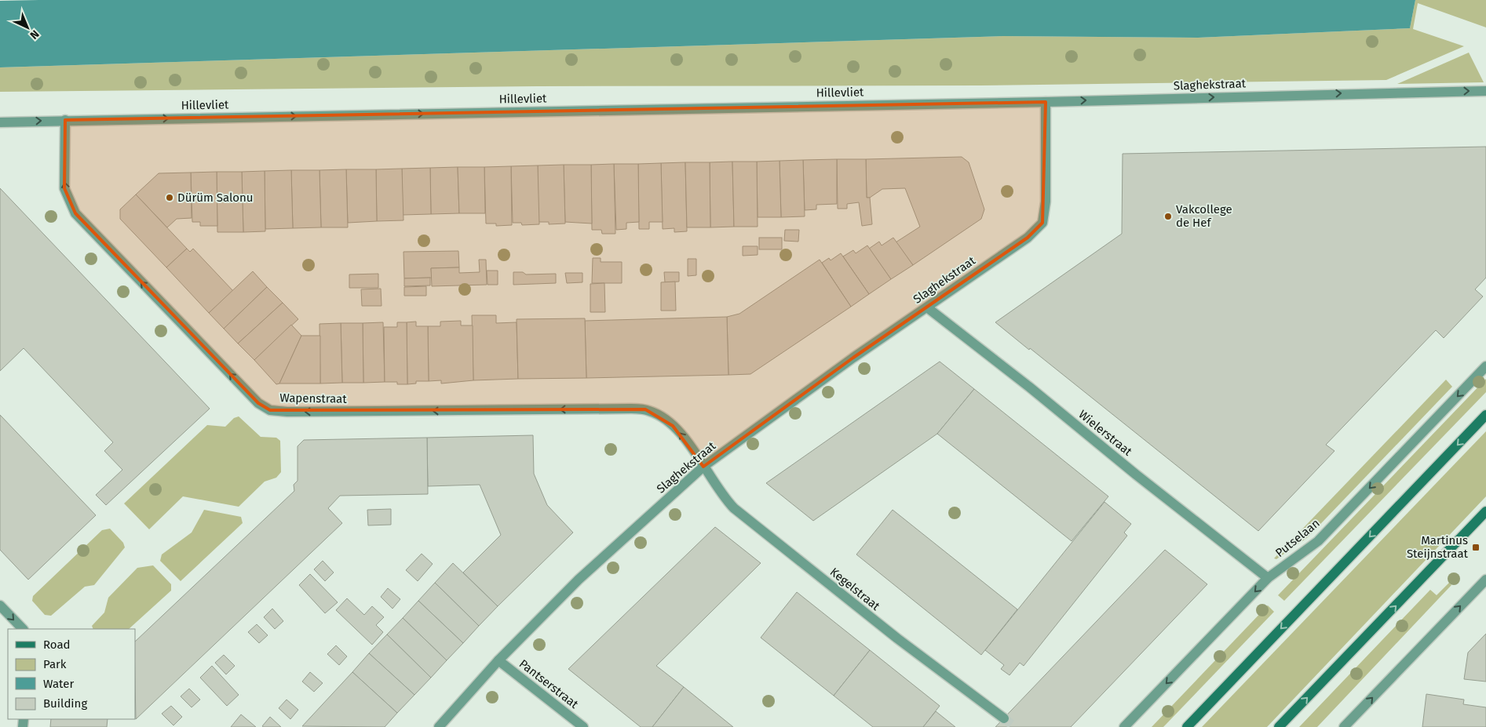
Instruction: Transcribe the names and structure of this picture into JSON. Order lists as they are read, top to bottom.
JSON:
{
  "streets": {
    "street": [
      "Slaghekstraat",
      "Hillevliet",
      "Wapenstraat",
      "Wielerstraat",
      "Putselaan",
      "Kegelstraat",
      "Pantserstraat"
    ]
  },
  "crossings": [
    ["Slaghekstraat", "Hillevliet"],
    ["Slaghekstraat", "Wapenstraat"],
    ["Slaghekstraat", "Wielerstraat"],
    ["Slaghekstraat", "Kegelstraat"],
    ["Slaghekstraat", "Pantserstraat"],
    ["Hillevliet", "Wapenstraat"],
    ["Wapenstraat", "Kegelstraat"],
    ["Wielerstraat", "Putselaan"]
  ],
  "one_way": ["Hillevliet", "Wapenstraat", "Putselaan"],
  "places": {
    "other": ["Dürüm Salonu", "Vakcollege de Hef"],
    "transit": ["Martinus Steijnstraat"]
  },
  "legend": [
    "Road",
    "Park",
    "Water",
    "Building"
  ],
  "north": "bottom right"
}
